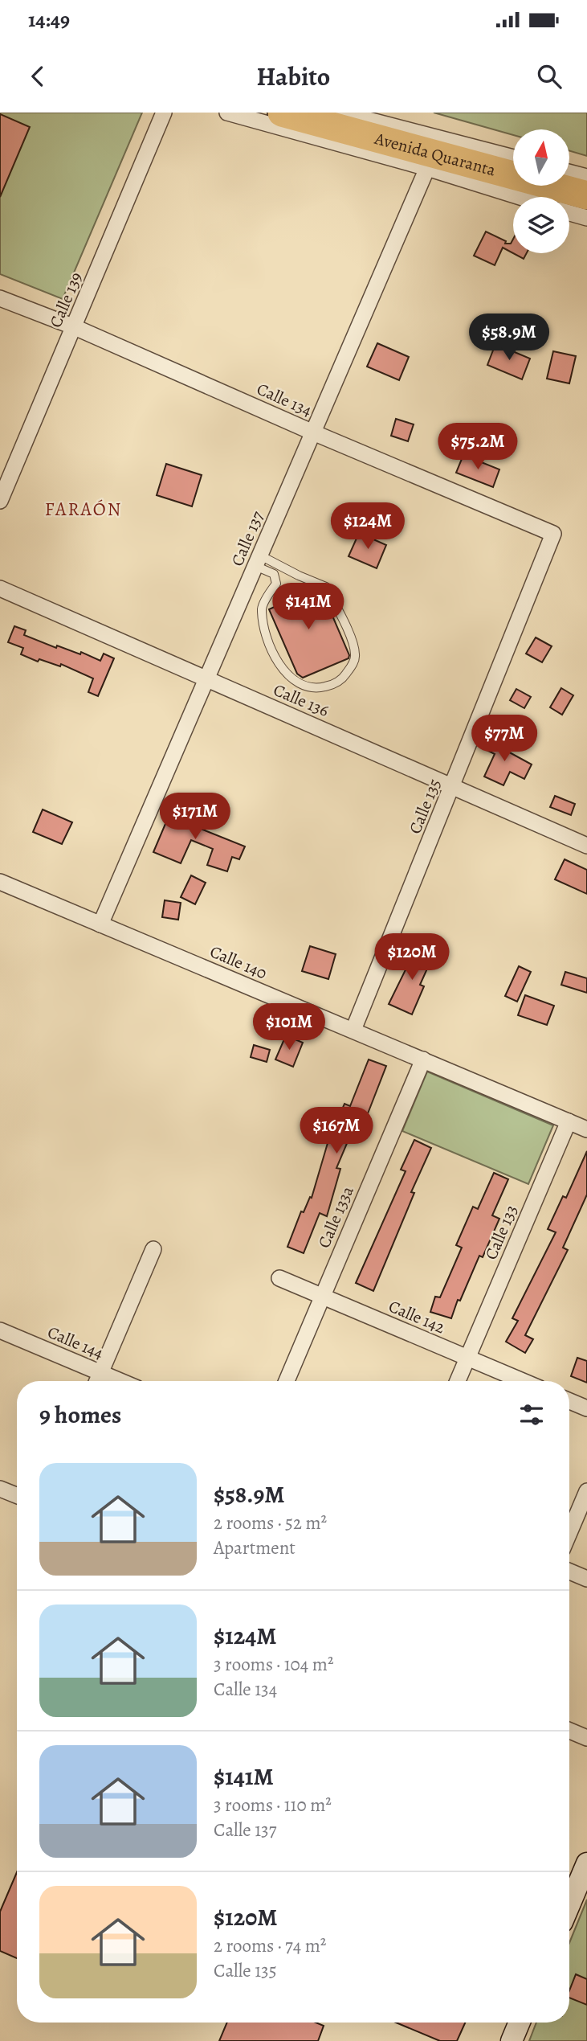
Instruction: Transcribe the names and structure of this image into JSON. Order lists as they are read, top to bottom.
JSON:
{
  "streets": {
    "highway": ["Avenida Quaranta"],
    "street": [
      "Calle 139",
      "Calle 134",
      "Calle 137",
      "Calle 136",
      "Calle 135",
      "Calle 140",
      "Calle 133a",
      "Calle 133",
      "Calle 142",
      "Calle 144"
    ]
  },
  "crossings": [
    ["Calle 139", "Calle 134"],
    ["Calle 134", "Calle 137"],
    ["Calle 134", "Calle 135"],
    ["Calle 137", "Calle 136"],
    ["Calle 137", "Calle 140"],
    ["Calle 136", "Calle 135"],
    ["Calle 135", "Calle 140"],
    ["Calle 140", "Calle 133a"],
    ["Calle 140", "Calle 133"],
    ["Calle 133a", "Calle 142"],
    ["Calle 133", "Calle 142"]
  ],
  "districts": ["FARAÓN"],
  "north": "top",
  "page": {
    "status": "14:49",
    "header": "Habito",
    "price": [
      "$58.9M",
      "$75.2M",
      "$124M",
      "$141M",
      "$77M",
      "$171M",
      "$120M",
      "$101M",
      "$167M"
    ],
    "heading": "9 homes",
    "list": [
      {
        "name": "$58.9M",
        "note": "2 rooms · 52 m² · Apartment"
      },
      {
        "name": "$124M",
        "note": "3 rooms · 104 m² · Calle 134"
      },
      {
        "name": "$141M",
        "note": "3 rooms · 110 m² · Calle 137"
      },
      {
        "name": "$120M",
        "note": "2 rooms · 74 m² · Calle 135"
      }
    ]
  }
}
